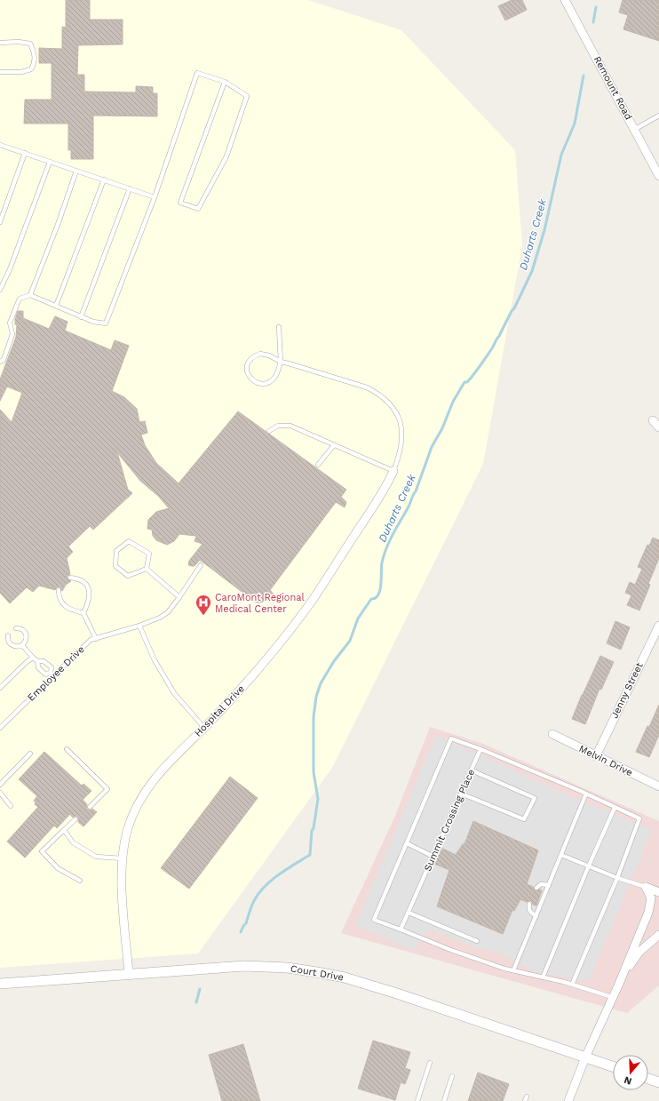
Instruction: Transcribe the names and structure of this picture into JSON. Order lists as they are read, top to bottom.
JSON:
{
  "streets": {
    "street": [
      "Remount Road",
      "Jenny Street",
      "Hospital Drive",
      "Melvin Drive",
      "Court Drive"
    ],
    "lane": ["Employee Drive", "Summit Crossing Place"]
  },
  "crossings": [
    ["Jenny Street", "Melvin Drive"],
    ["Hospital Drive", "Court Drive"]
  ],
  "water": ["Duharts Creek"],
  "places": {
    "hospital": ["CaroMont Regional Medical Center"]
  },
  "north": "bottom"
}
